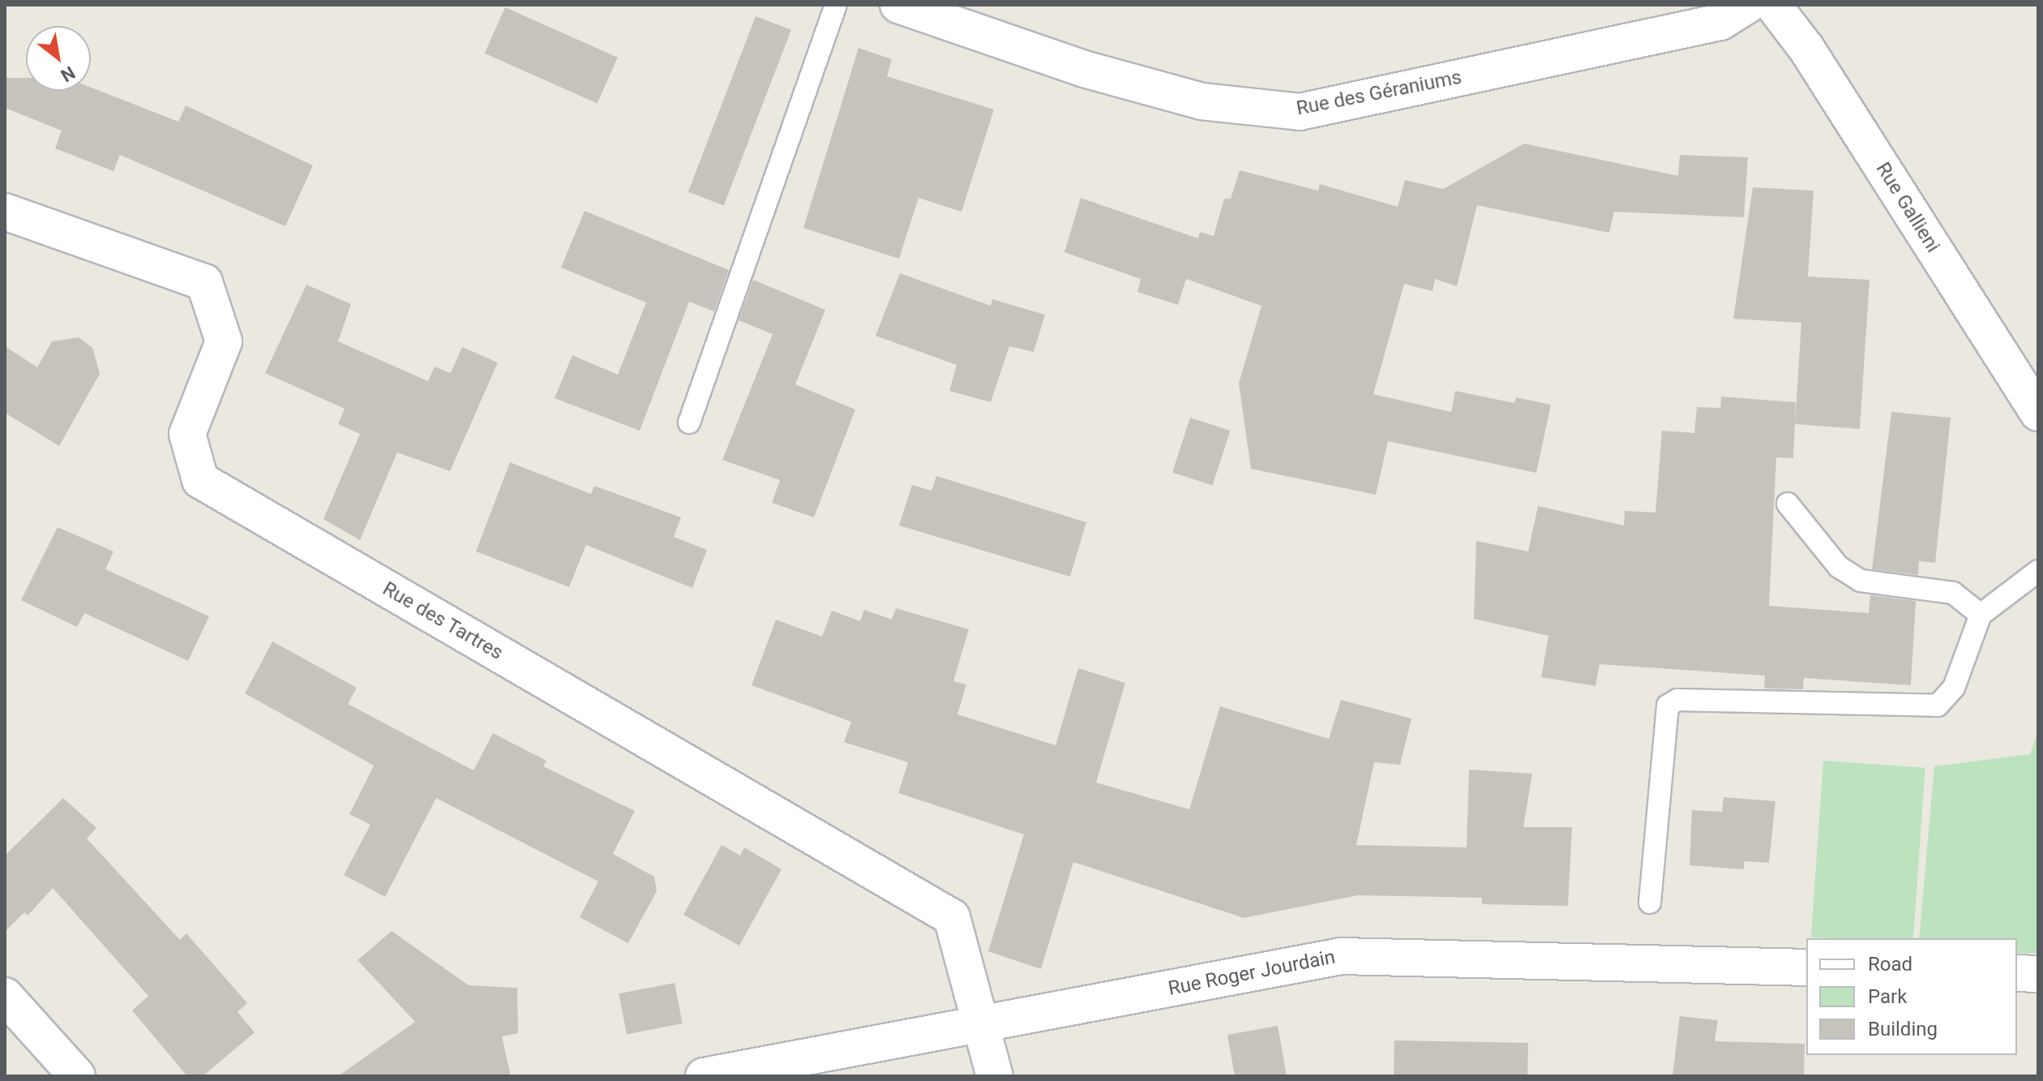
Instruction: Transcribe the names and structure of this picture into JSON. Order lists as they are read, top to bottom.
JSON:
{
  "streets": {
    "street": [
      "Rue des Géraniums",
      "Rue Gallieni",
      "Rue des Tartres",
      "Rue Roger Jourdain"
    ]
  },
  "crossings": [
    ["Rue des Tartres", "Rue Roger Jourdain"]
  ],
  "legend": ["Road", "Park", "Building"],
  "north": "bottom right"
}
